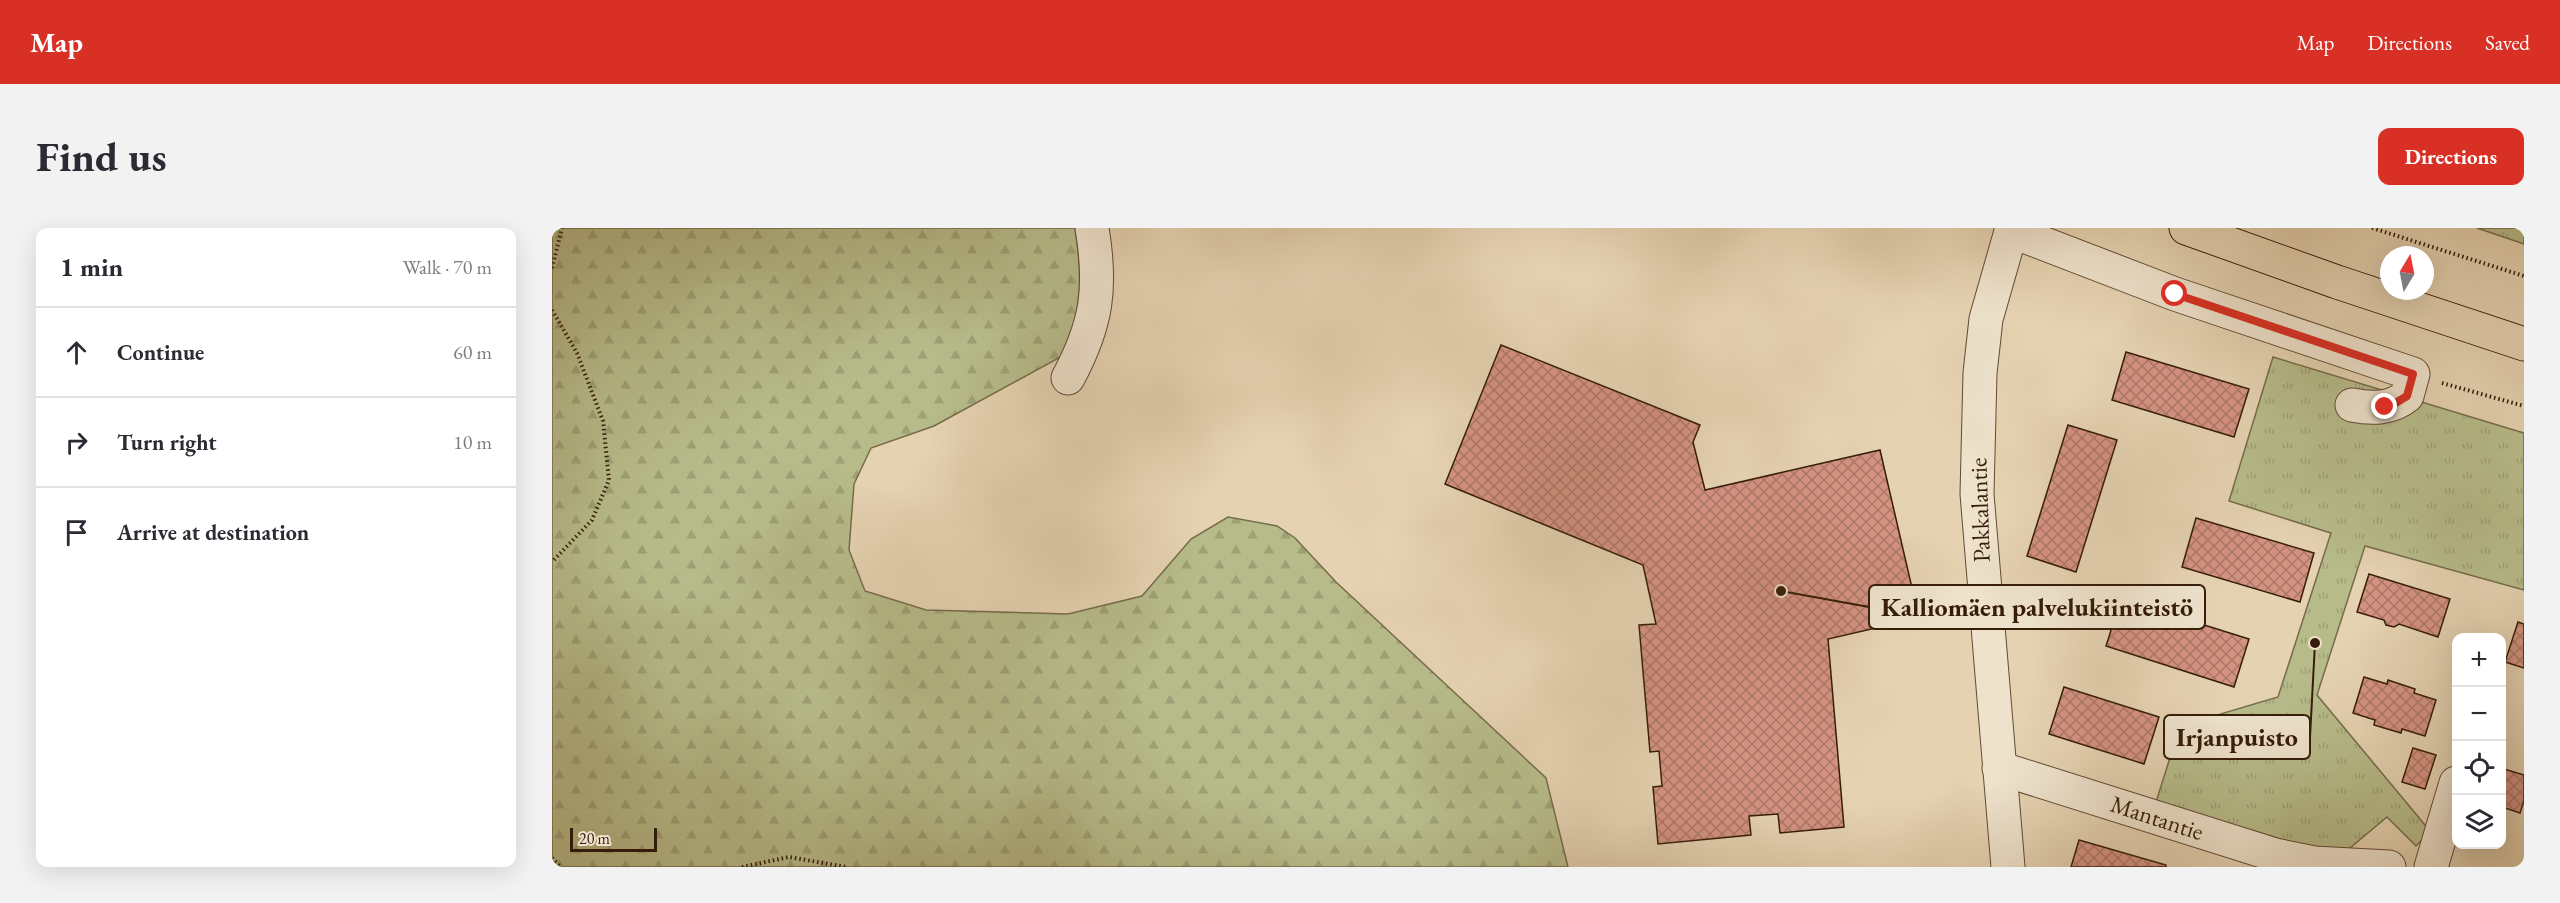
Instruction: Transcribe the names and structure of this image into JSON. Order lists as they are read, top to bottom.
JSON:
{
  "streets": {
    "street": ["Pakkalantie", "Mantantie"]
  },
  "crossings": [
    ["Pakkalantie", "Mantantie"]
  ],
  "places": ["Kalliomäen palvelukiinteistö", "Irjanpuisto"],
  "scale_bar": "20 m",
  "north": "top",
  "page": {
    "header": "Map",
    "nav": ["Map", "Directions", "Saved"],
    "buttons": "Directions",
    "title": "Find us",
    "heading": ["1 min", "Walk · 70 m"],
    "list": [
      ["Continue", "60 m"],
      ["Turn right", "10 m"],
      "Arrive at destination"
    ],
    "map_buttons": ["+", "−"],
    "scale": "20 m"
  }
}
